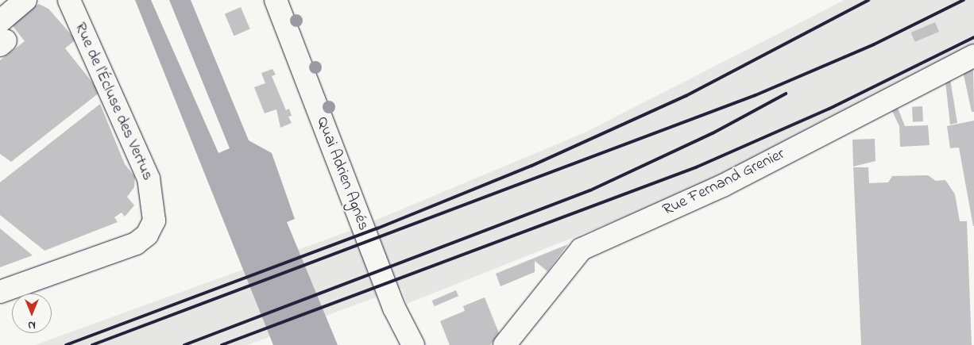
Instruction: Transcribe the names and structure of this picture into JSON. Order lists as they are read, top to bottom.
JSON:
{
  "streets": {
    "street": ["Rue de l'Écluse des Vertus", "Quai Adrien Agnés", "Rue Fernand Grenier"]
  },
  "north": "bottom"
}
